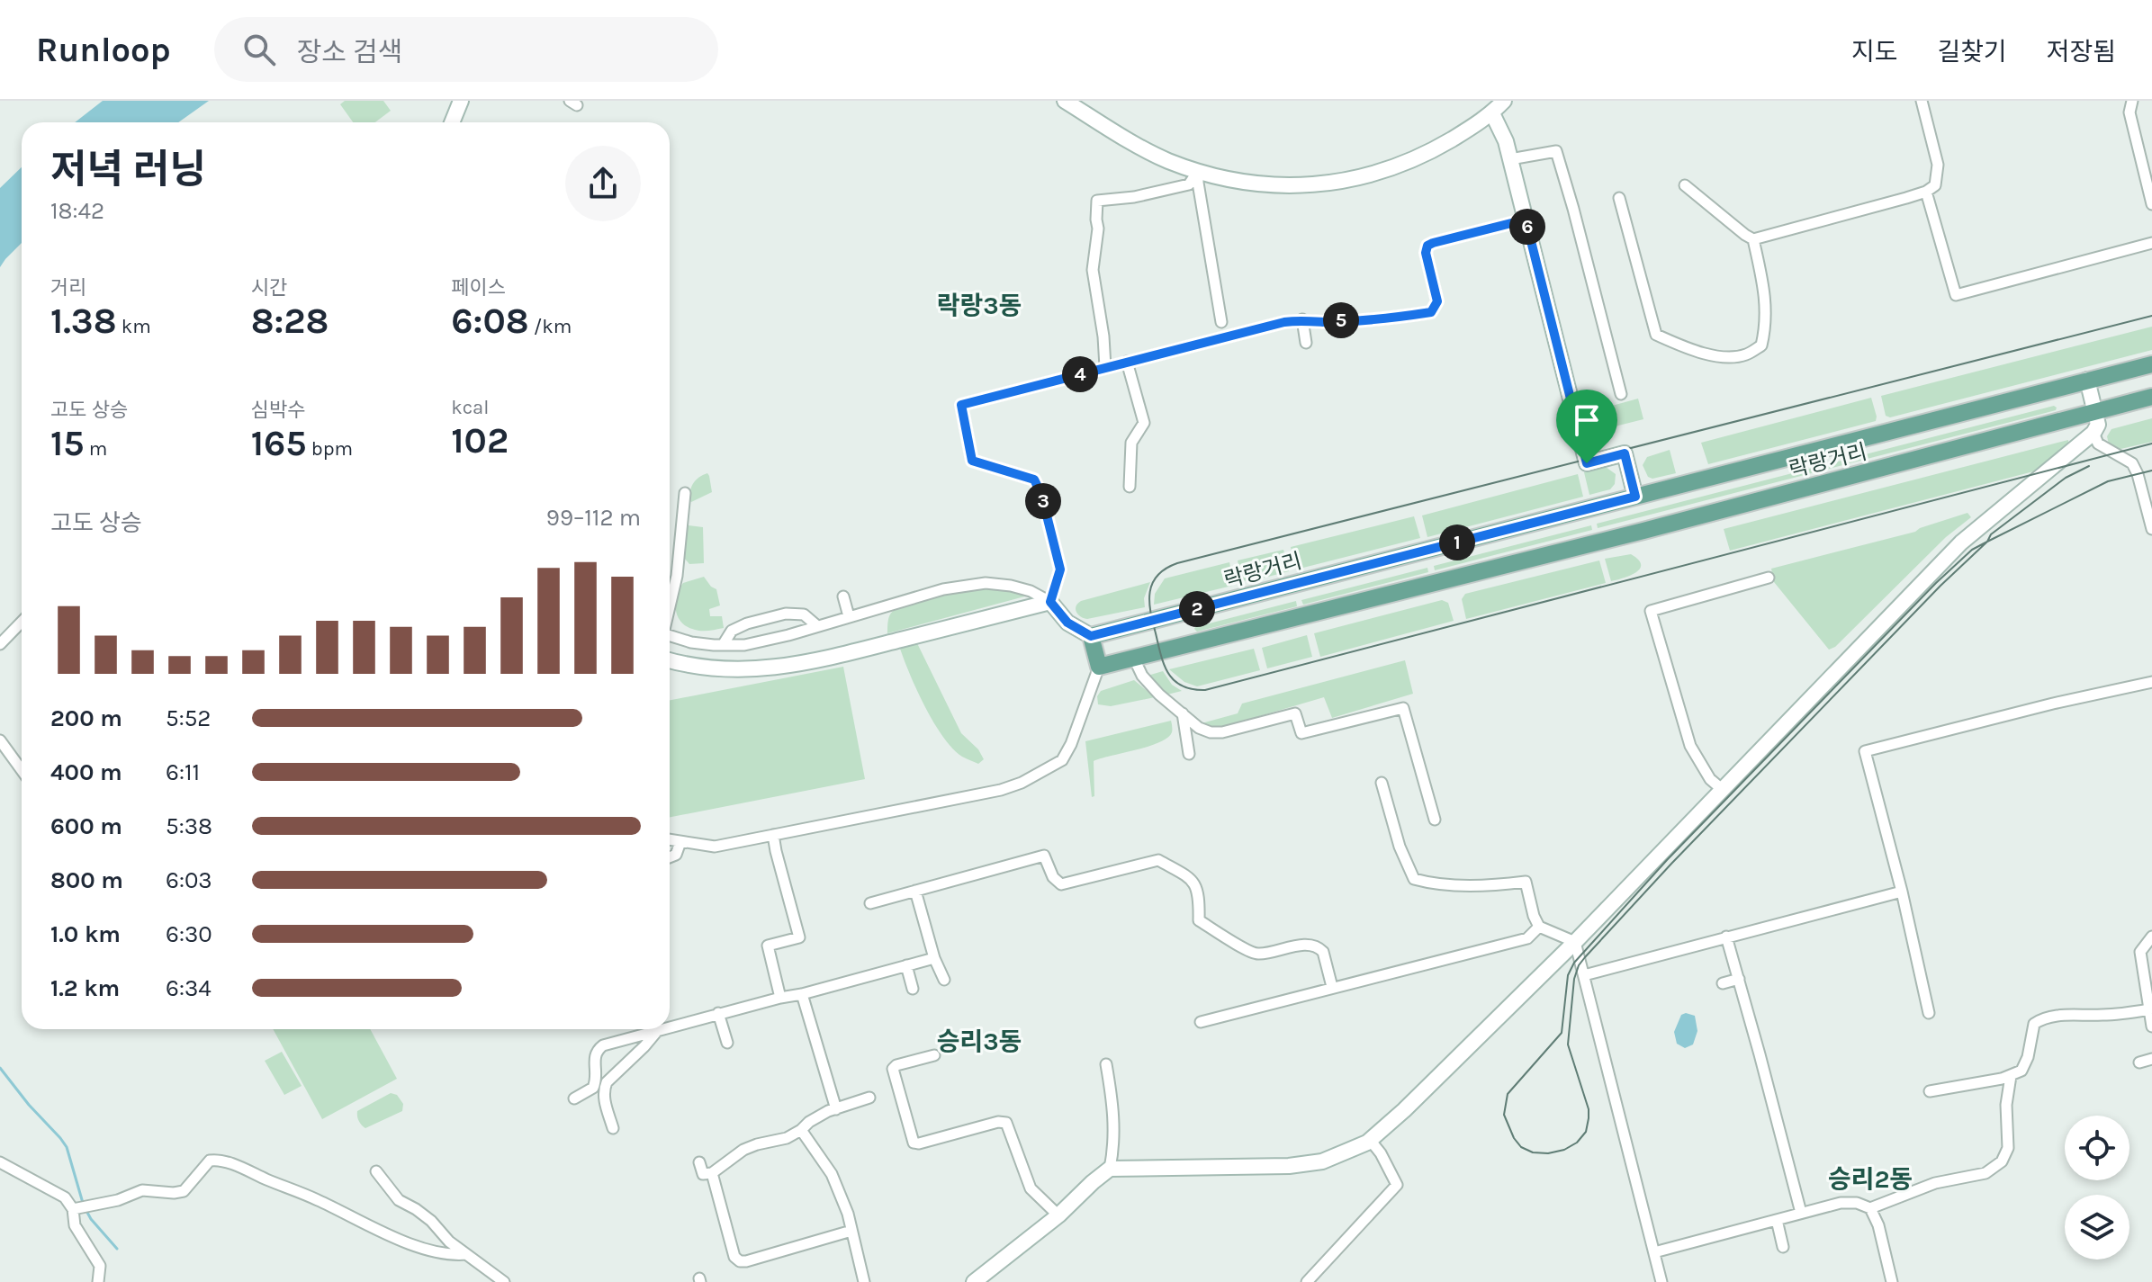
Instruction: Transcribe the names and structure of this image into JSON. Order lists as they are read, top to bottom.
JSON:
{
  "streets": {
    "main road": ["락랑거리"]
  },
  "districts": ["락랑3동", "승리3동", "승리2동"],
  "page": {
    "header": "Runloop",
    "search": "장소 검색",
    "nav": ["지도", "길찾기", "저장됨"],
    "heading": ["저녁 러닝", "18:42"],
    "pins": [
      "6",
      "5",
      "4",
      "3",
      "1",
      "2"
    ],
    "stats": [
      ["거리", "1.38 km"],
      ["시간", "8:28"],
      ["페이스", "6:08 /km"],
      ["고도 상승", "15 m"],
      ["심박수", "165 bpm"],
      ["kcal", "102"]
    ],
    "chart": ["고도 상승", "99–112 m"],
    "list": [
      {
        "name": "200 m",
        "note": "5:52"
      },
      {
        "name": "400 m",
        "note": "6:11"
      },
      {
        "name": "600 m",
        "note": "5:38"
      },
      {
        "name": "800 m",
        "note": "6:03"
      },
      {
        "name": "1.0 km",
        "note": "6:30"
      },
      {
        "name": "1.2 km",
        "note": "6:34"
      }
    ]
  }
}
